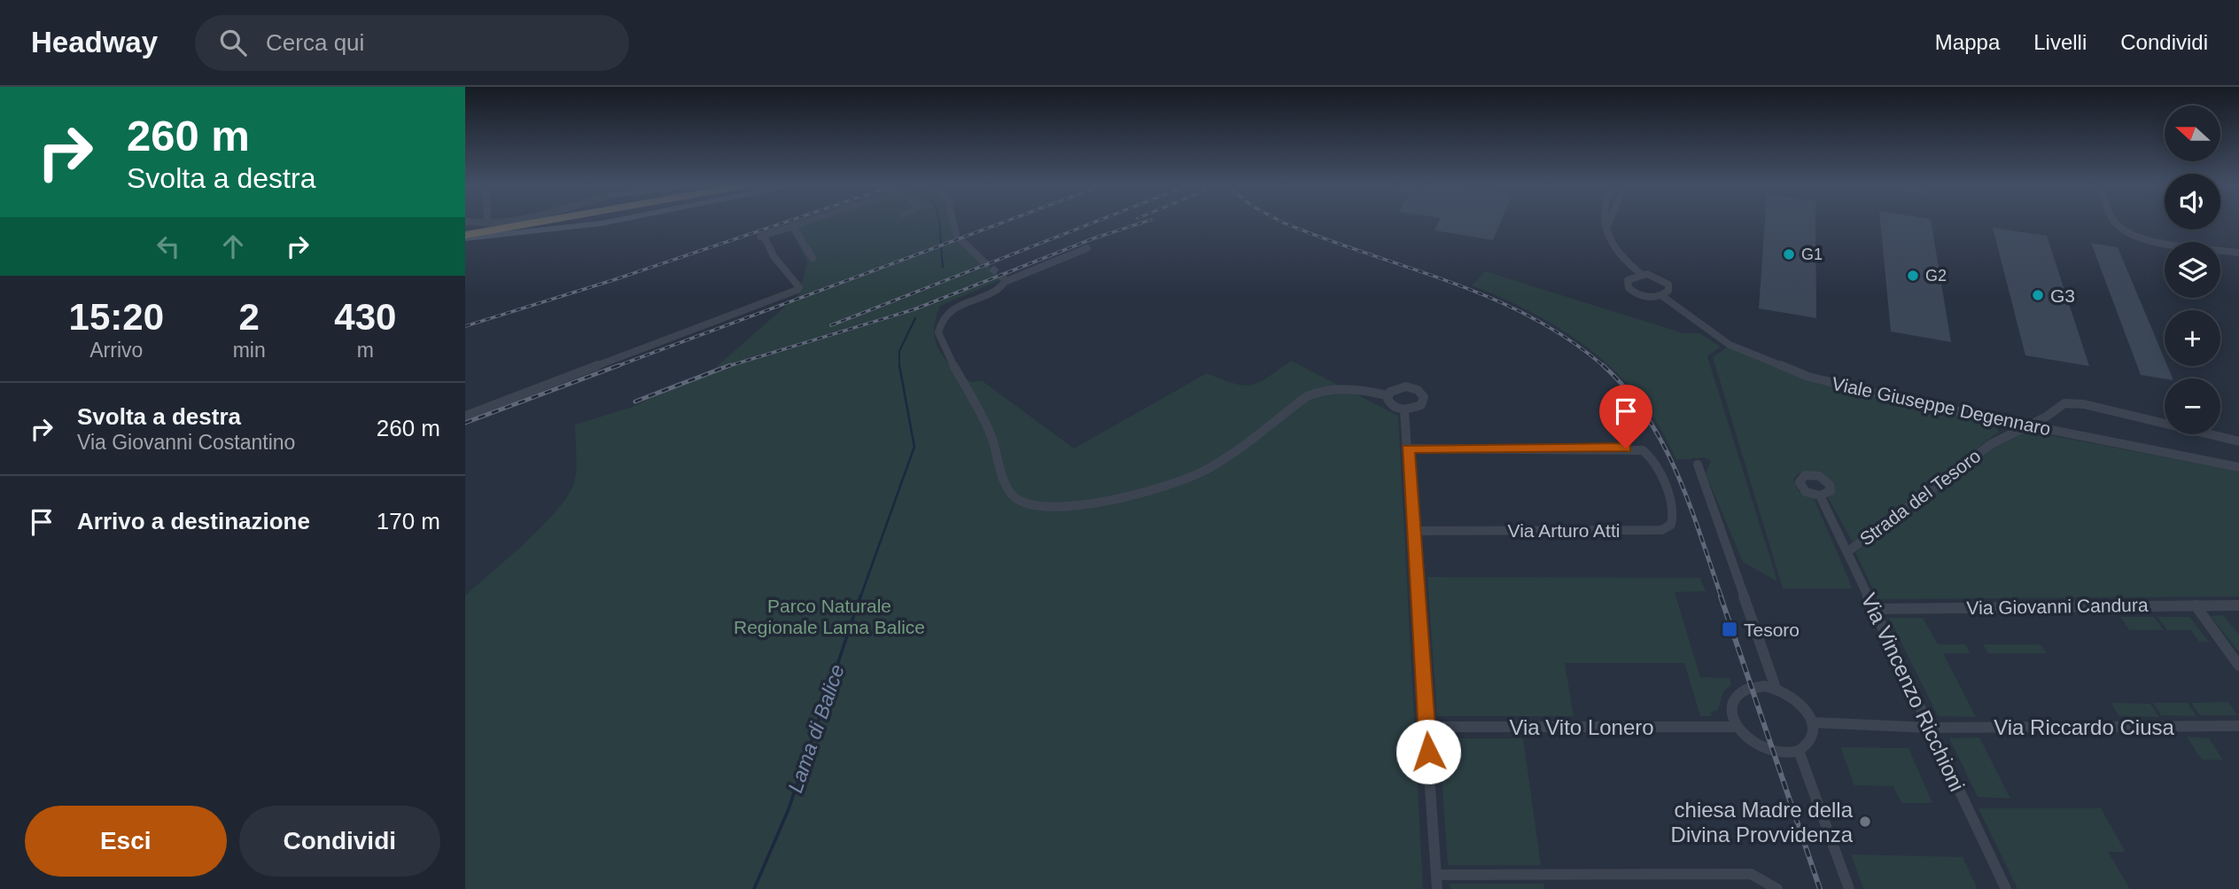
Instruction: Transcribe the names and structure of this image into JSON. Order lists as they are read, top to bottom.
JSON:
{
  "streets": {
    "street": [
      "Viale Giuseppe Degennaro",
      "Strada del Tesoro",
      "Via Arturo Atti",
      "Via Giovanni Candura",
      "Via Vincenzo Ricchioni",
      "Via Vito Lonero",
      "Via Riccardo Ciusa"
    ]
  },
  "crossings": [
    ["Viale Giuseppe Degennaro", "Strada del Tesoro"],
    ["Strada del Tesoro", "Via Vincenzo Ricchioni"],
    ["Via Giovanni Candura", "Via Vincenzo Ricchioni"],
    ["Via Vincenzo Ricchioni", "Via Riccardo Ciusa"],
    ["Via Vito Lonero", "Via Riccardo Ciusa"]
  ],
  "water": ["Lama di Balice"],
  "parks": ["Parco Naturale Regionale Lama Balice"],
  "places": {
    "other": [
      "G1",
      "G2",
      "G3",
      "chiesa Madre della Divina Provvidenza"
    ],
    "transit": ["Tesoro"]
  },
  "north": "left",
  "page": {
    "header": "Headway",
    "search": "Cerca qui",
    "nav": ["Mappa", "Livelli", "Condividi"],
    "turn": ["260 m", "Svolta a destra"],
    "map_buttons": ["+", "−"],
    "eta": [
      "15:20",
      "Arrivo",
      "2",
      "min",
      "430",
      "m"
    ],
    "list": [
      {
        "name": "Svolta a destra",
        "note": "Via Giovanni Costantino",
        "value": "260 m"
      },
      {
        "name": "Arrivo a destinazione",
        "value": "170 m"
      }
    ],
    "buttons": ["Esci", "Condividi"]
  }
}
